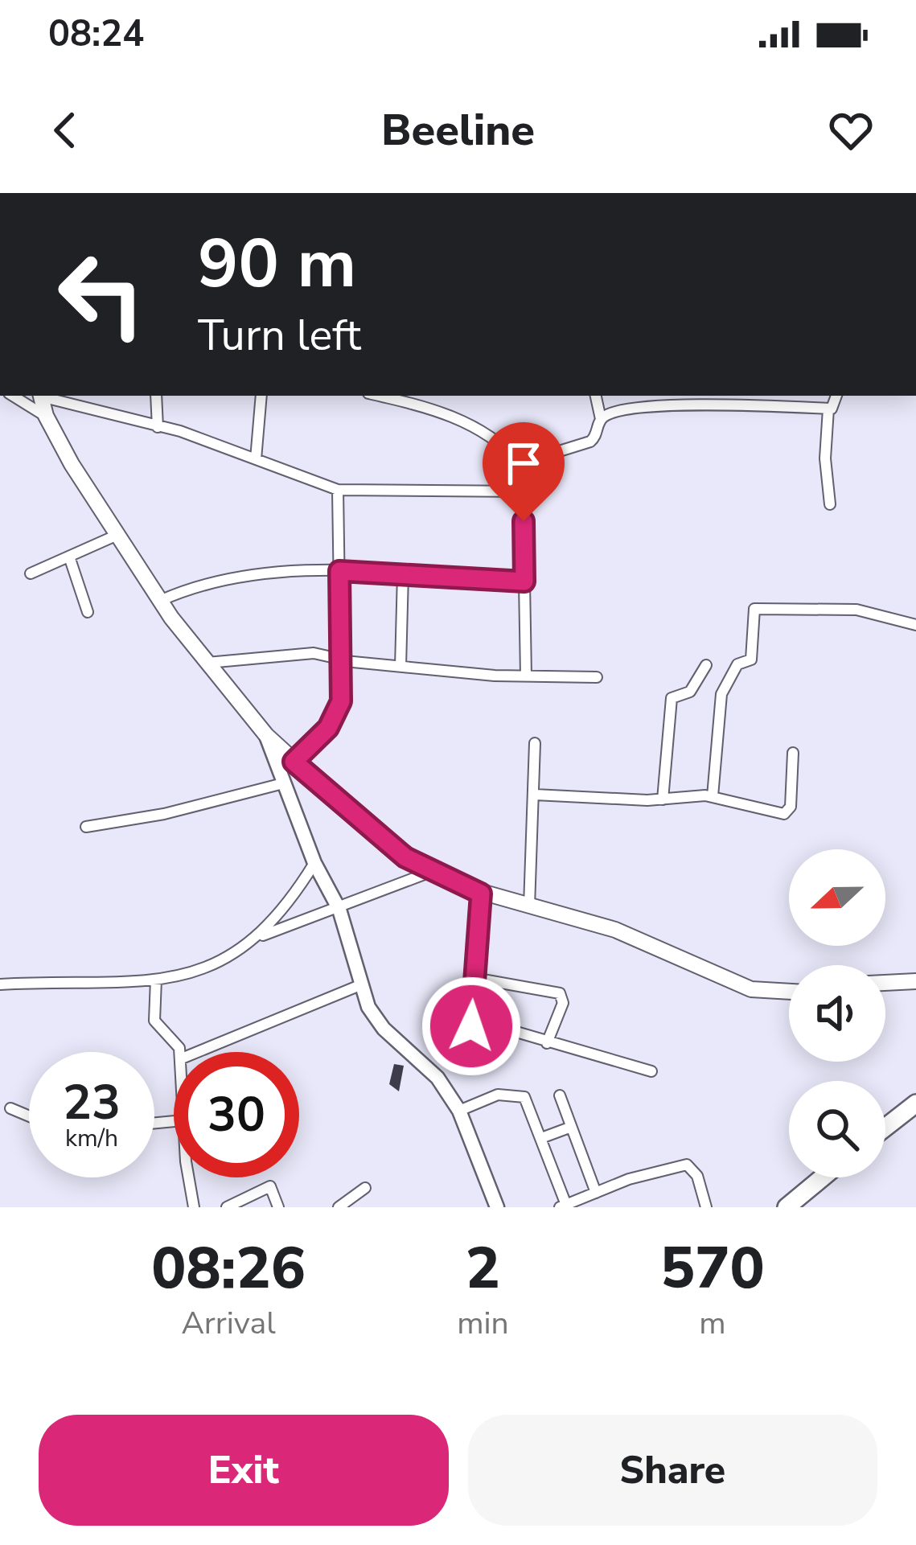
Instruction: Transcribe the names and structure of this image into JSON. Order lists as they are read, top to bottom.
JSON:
{
  "north": "left",
  "page": {
    "status": "08:24",
    "header": "Beeline",
    "turn": ["90 m", "Turn left"],
    "speed": "23 km/h",
    "limit": "30",
    "eta": [
      "08:26",
      "Arrival",
      "2",
      "min",
      "570",
      "m"
    ],
    "buttons": ["Exit", "Share"]
  }
}
